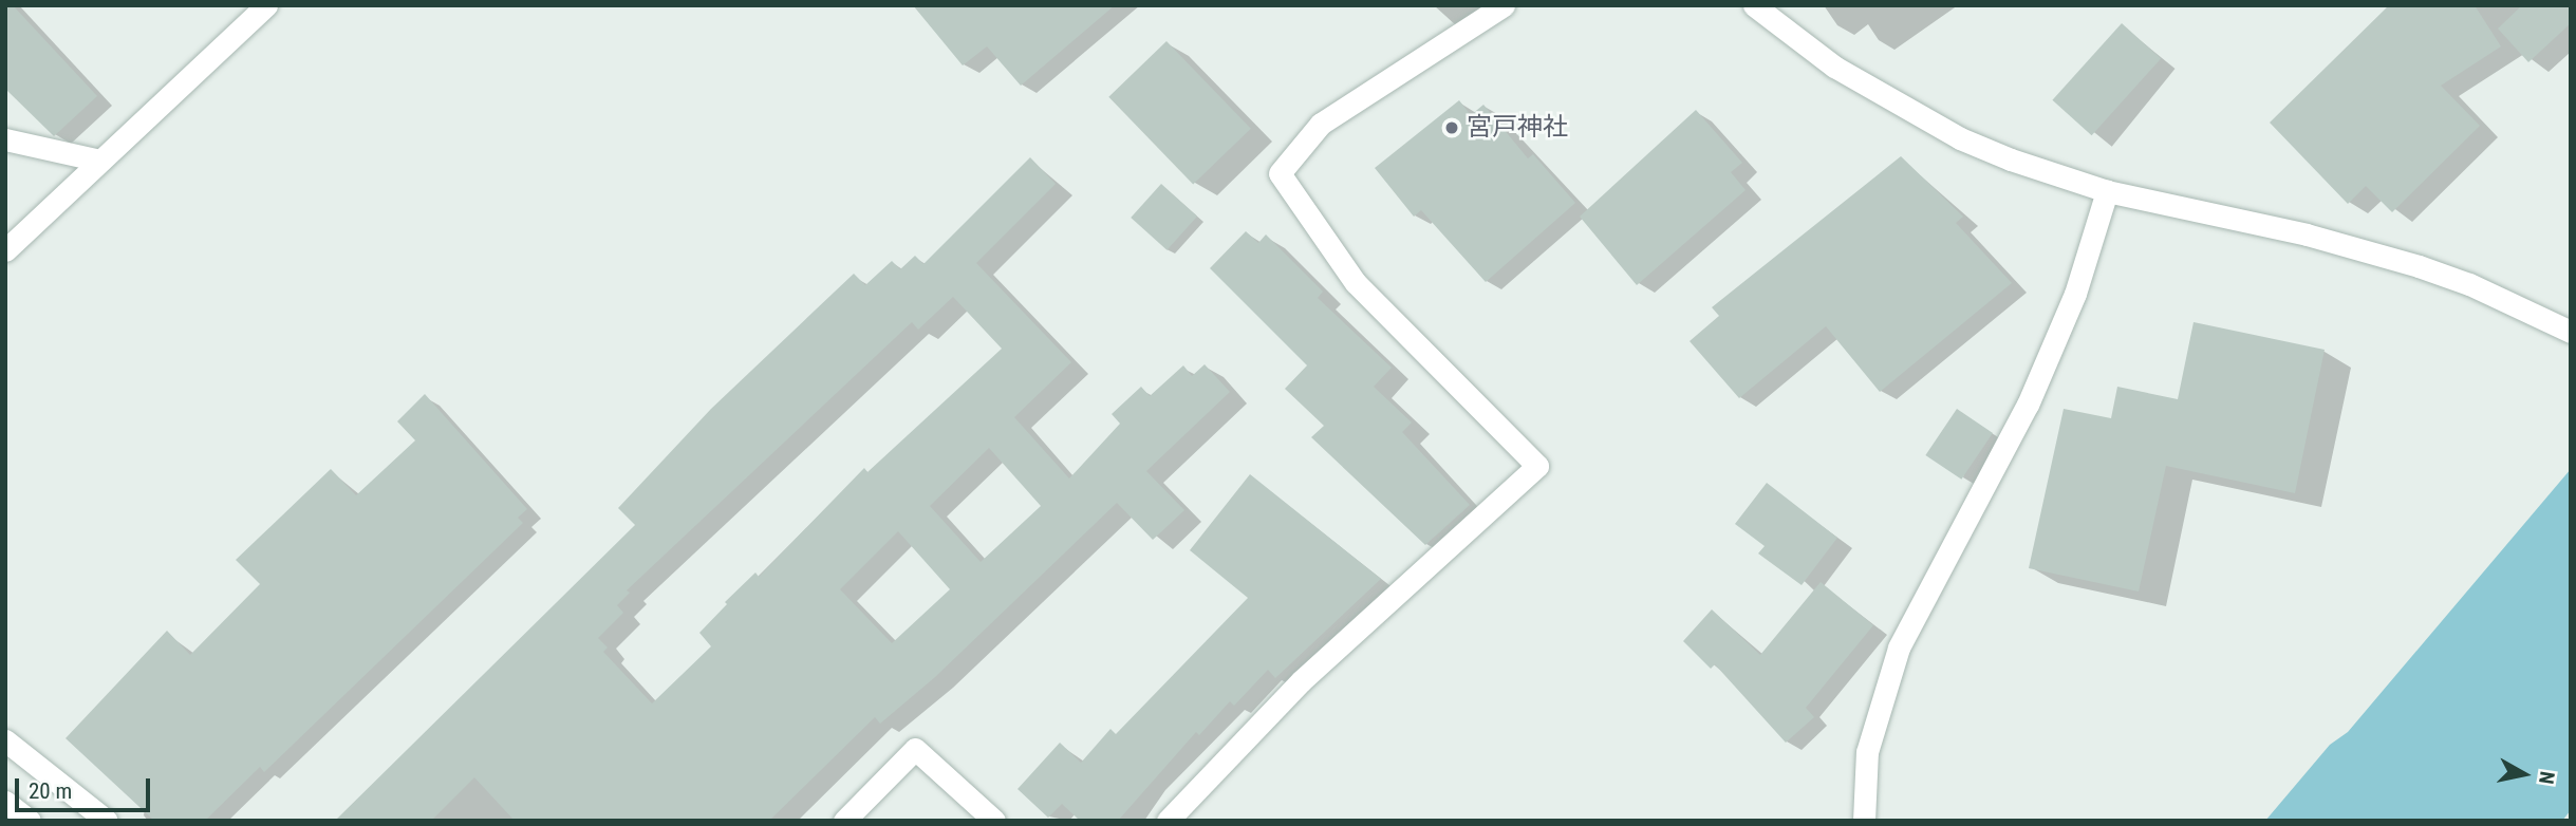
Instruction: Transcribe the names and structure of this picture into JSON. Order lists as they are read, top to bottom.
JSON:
{
  "places": ["宮戸神社"],
  "scale_bar": "20 m",
  "north": "right"
}
